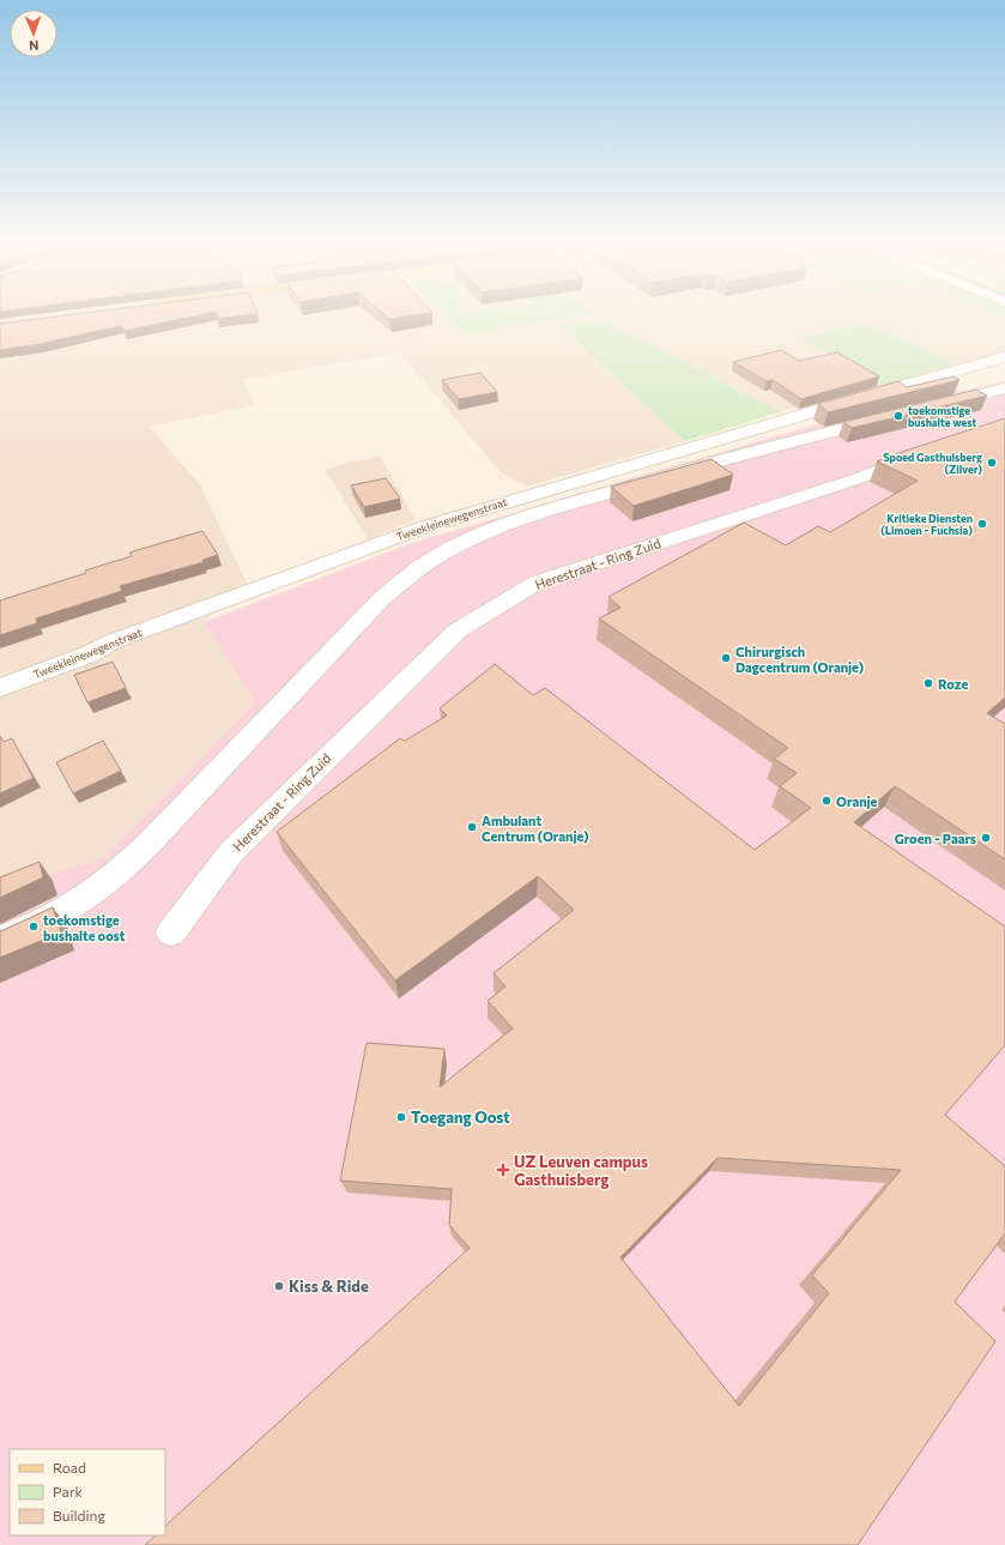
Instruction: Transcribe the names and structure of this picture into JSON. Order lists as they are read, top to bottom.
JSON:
{
  "streets": {
    "street": ["Tweekleinewegenstraat", "Herestraat - Ring Zuid"]
  },
  "places": {
    "other": [
      "toekomstige bushalte west",
      "Spoed Gasthuisberg (Zilver)",
      "Kritieke Diensten (Limoen - Fuchsia)",
      "Chirurgisch Dagcentrum (Oranje)",
      "Roze",
      "Oranje",
      "Ambulant Centrum (Oranje)",
      "Groen - Paars",
      "toekomstige bushalte oost",
      "Toegang Oost",
      "Kiss & Ride"
    ],
    "health": ["UZ Leuven campus Gasthuisberg"]
  },
  "legend": ["Road", "Park", "Building"],
  "north": "bottom"
}
